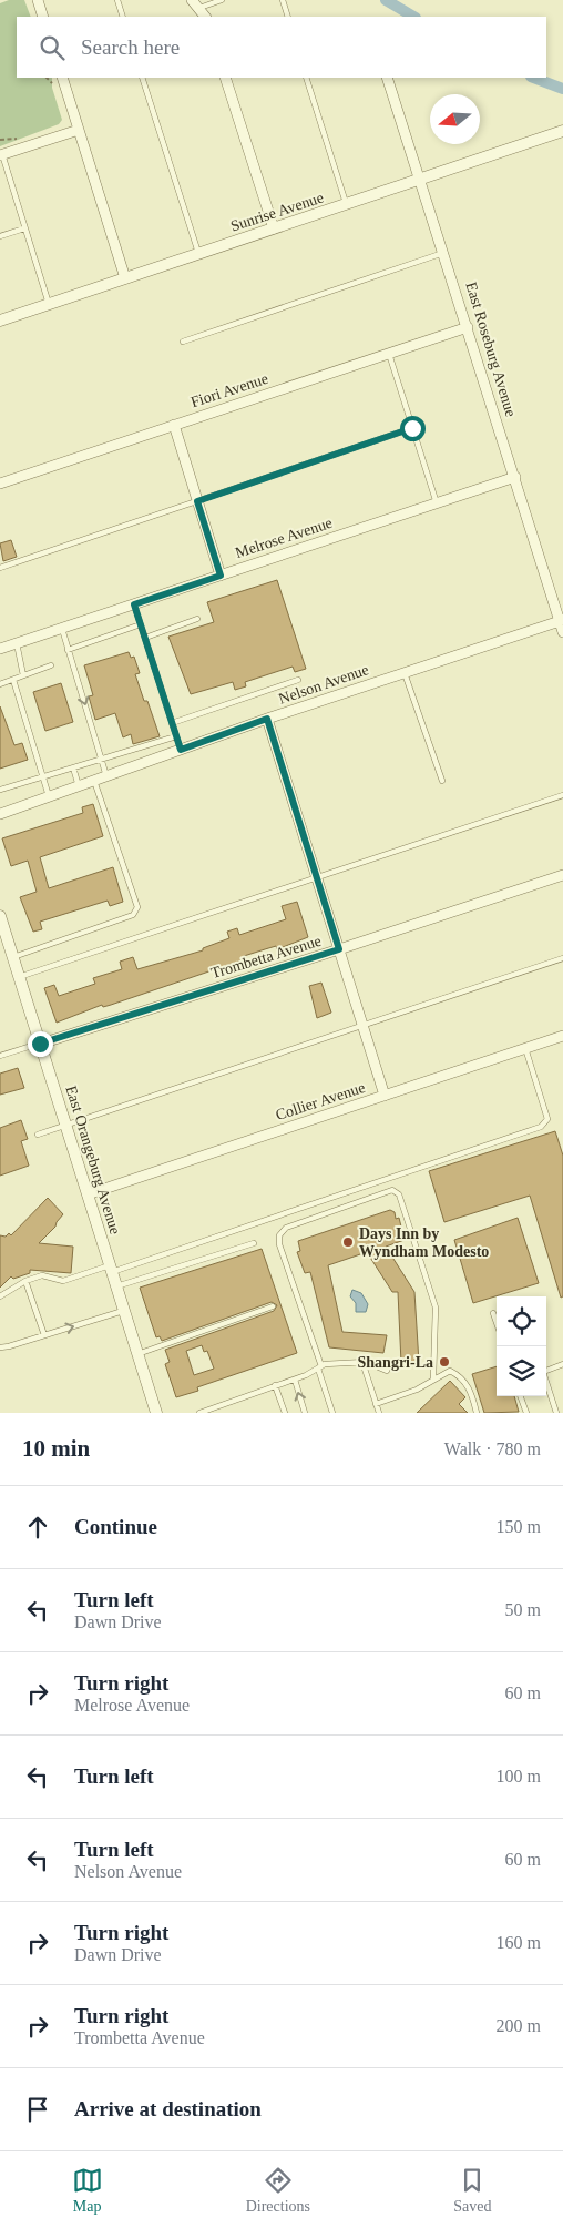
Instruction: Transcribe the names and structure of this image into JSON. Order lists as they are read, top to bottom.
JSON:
{
  "streets": {
    "street": [
      "Sunrise Avenue",
      "East Roseburg Avenue",
      "Fiori Avenue",
      "Melrose Avenue",
      "Nelson Avenue",
      "Trombetta Avenue",
      "Collier Avenue",
      "East Orangeburg Avenue"
    ]
  },
  "crossings": [
    ["Sunrise Avenue", "East Roseburg Avenue"],
    ["East Roseburg Avenue", "Fiori Avenue"],
    ["East Roseburg Avenue", "Melrose Avenue"],
    ["East Roseburg Avenue", "Nelson Avenue"],
    ["Trombetta Avenue", "East Orangeburg Avenue"],
    ["Collier Avenue", "East Orangeburg Avenue"]
  ],
  "places": ["Days Inn by Wyndham Modesto", "Shangri-La"],
  "north": "left",
  "page": {
    "search": "Search here",
    "heading": ["10 min", "Walk · 780 m"],
    "list": [
      ["Continue", "150 m"],
      ["Turn left", "Dawn Drive", "50 m"],
      ["Turn right", "Melrose Avenue", "60 m"],
      ["Turn left", "100 m"],
      ["Turn left", "Nelson Avenue", "60 m"],
      ["Turn right", "Dawn Drive", "160 m"],
      ["Turn right", "Trombetta Avenue", "200 m"],
      "Arrive at destination"
    ],
    "nav": ["Map", "Directions", "Saved"]
  }
}
